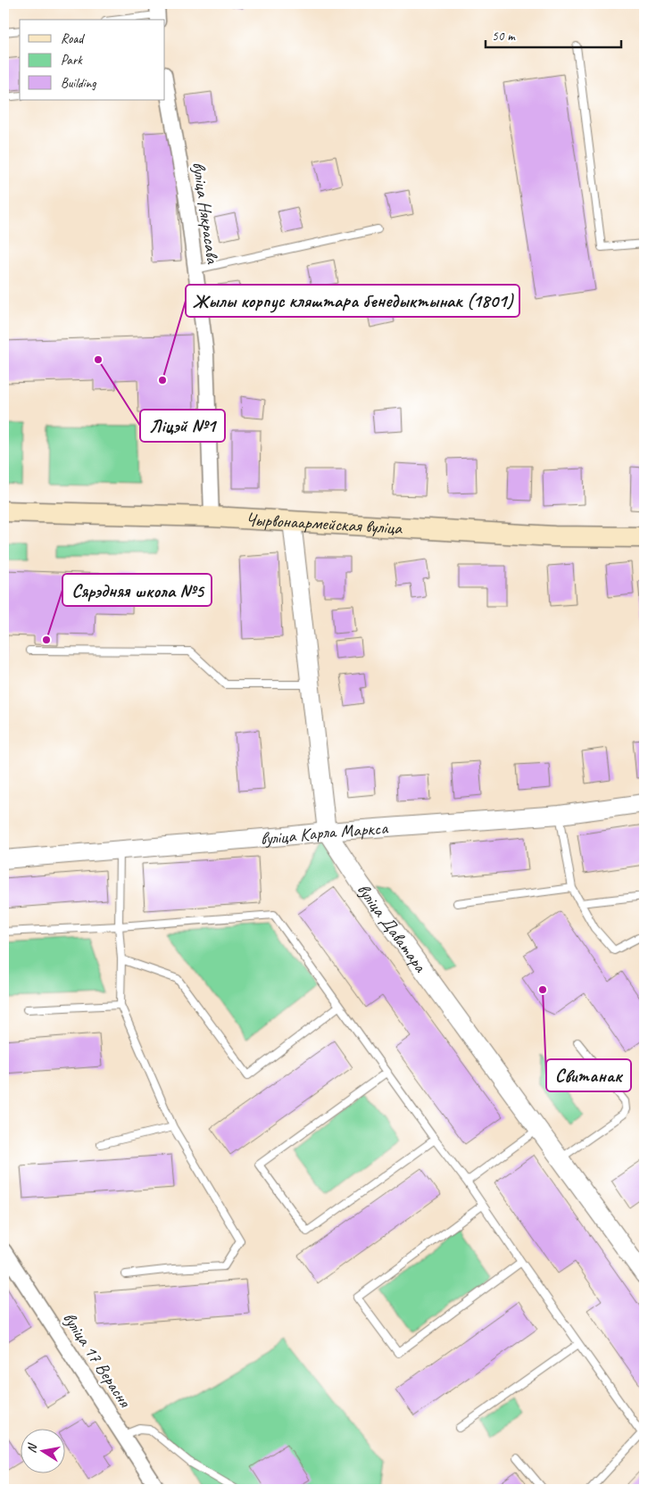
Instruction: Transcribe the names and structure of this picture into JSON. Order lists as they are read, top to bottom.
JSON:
{
  "streets": {
    "main road": ["Чырвонаармейская вуліца"],
    "street": [
      "вуліца Някрасава",
      "вуліца Карла Маркса",
      "вуліца Даватара",
      "вуліца 17 Верасня"
    ]
  },
  "crossings": [
    ["вуліца Някрасава", "Чырвонаармейская вуліца"],
    ["Чырвонаармейская вуліца", "вуліца Даватара"],
    ["вуліца Карла Маркса", "вуліца Даватара"]
  ],
  "places": [
    "Ліцэй №1",
    "Жылы корпус кляштара бенедыктынак (1801)",
    "Сярэдняя школа №5",
    "Свитанак"
  ],
  "legend": ["Road", "Park", "Building"],
  "scale_bar": "50 m",
  "north": "left"
}
